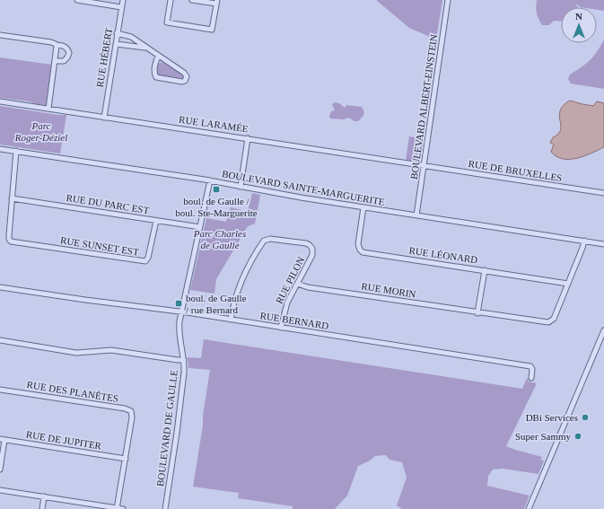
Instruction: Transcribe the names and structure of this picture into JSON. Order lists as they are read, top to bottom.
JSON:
{
  "streets": {
    "street": [
      "RUE HÉBERT",
      "BOULEVARD ALBERT-EINSTEIN",
      "RUE LARAMÉE",
      "RUE DE BRUXELLES",
      "BOULEVARD SAINTE-MARGUERITE",
      "RUE DU PARC EST",
      "RUE SUNSET EST",
      "RUE LÉONARD",
      "RUE PILON",
      "RUE MORIN",
      "RUE BERNARD",
      "RUE DES PLANÈTES",
      "BOULEVARD DE GAULLE",
      "RUE DE JUPITER"
    ]
  },
  "crossings": [
    ["RUE HÉBERT", "RUE LARAMÉE"],
    ["BOULEVARD ALBERT-EINSTEIN", "RUE LARAMÉE"],
    ["BOULEVARD ALBERT-EINSTEIN", "RUE DE BRUXELLES"],
    ["BOULEVARD ALBERT-EINSTEIN", "BOULEVARD SAINTE-MARGUERITE"],
    ["RUE LARAMÉE", "RUE DE BRUXELLES"],
    ["BOULEVARD SAINTE-MARGUERITE", "RUE LÉONARD"],
    ["BOULEVARD SAINTE-MARGUERITE", "RUE MORIN"],
    ["BOULEVARD SAINTE-MARGUERITE", "BOULEVARD DE GAULLE"],
    ["RUE DU PARC EST", "RUE SUNSET EST"],
    ["RUE DU PARC EST", "BOULEVARD DE GAULLE"],
    ["RUE LÉONARD", "RUE MORIN"],
    ["RUE PILON", "RUE MORIN"],
    ["RUE PILON", "RUE BERNARD"],
    ["RUE BERNARD", "BOULEVARD DE GAULLE"],
    ["RUE DES PLANÈTES", "RUE DE JUPITER"]
  ],
  "parks": ["Parc Roger-Déziel", "Parc Charles de Gaulle"],
  "places": {
    "transit": ["boul. de Gaulle / boul. Ste-Marguerite", "boul. de Gaulle / rue Bernard"],
    "other": ["DBi Services", "Super Sammy"]
  },
  "north": "top"
}
